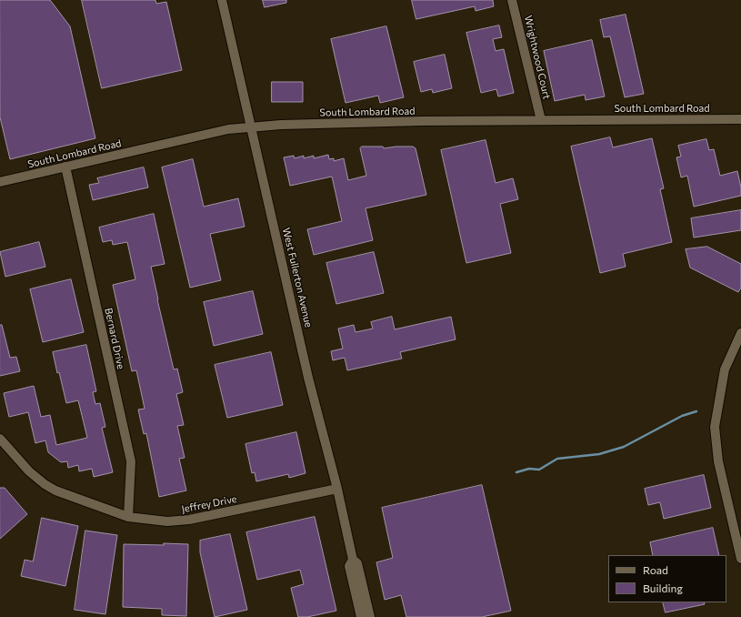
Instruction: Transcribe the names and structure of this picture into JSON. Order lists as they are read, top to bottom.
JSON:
{
  "streets": {
    "street": [
      "Wrightwood Court",
      "South Lombard Road",
      "West Fullerton Avenue",
      "Bernard Drive",
      "Jeffrey Drive"
    ]
  },
  "crossings": [
    ["Wrightwood Court", "South Lombard Road"],
    ["South Lombard Road", "West Fullerton Avenue"],
    ["South Lombard Road", "Bernard Drive"],
    ["West Fullerton Avenue", "Jeffrey Drive"],
    ["Bernard Drive", "Jeffrey Drive"]
  ],
  "legend": ["Road", "Building"]
}
